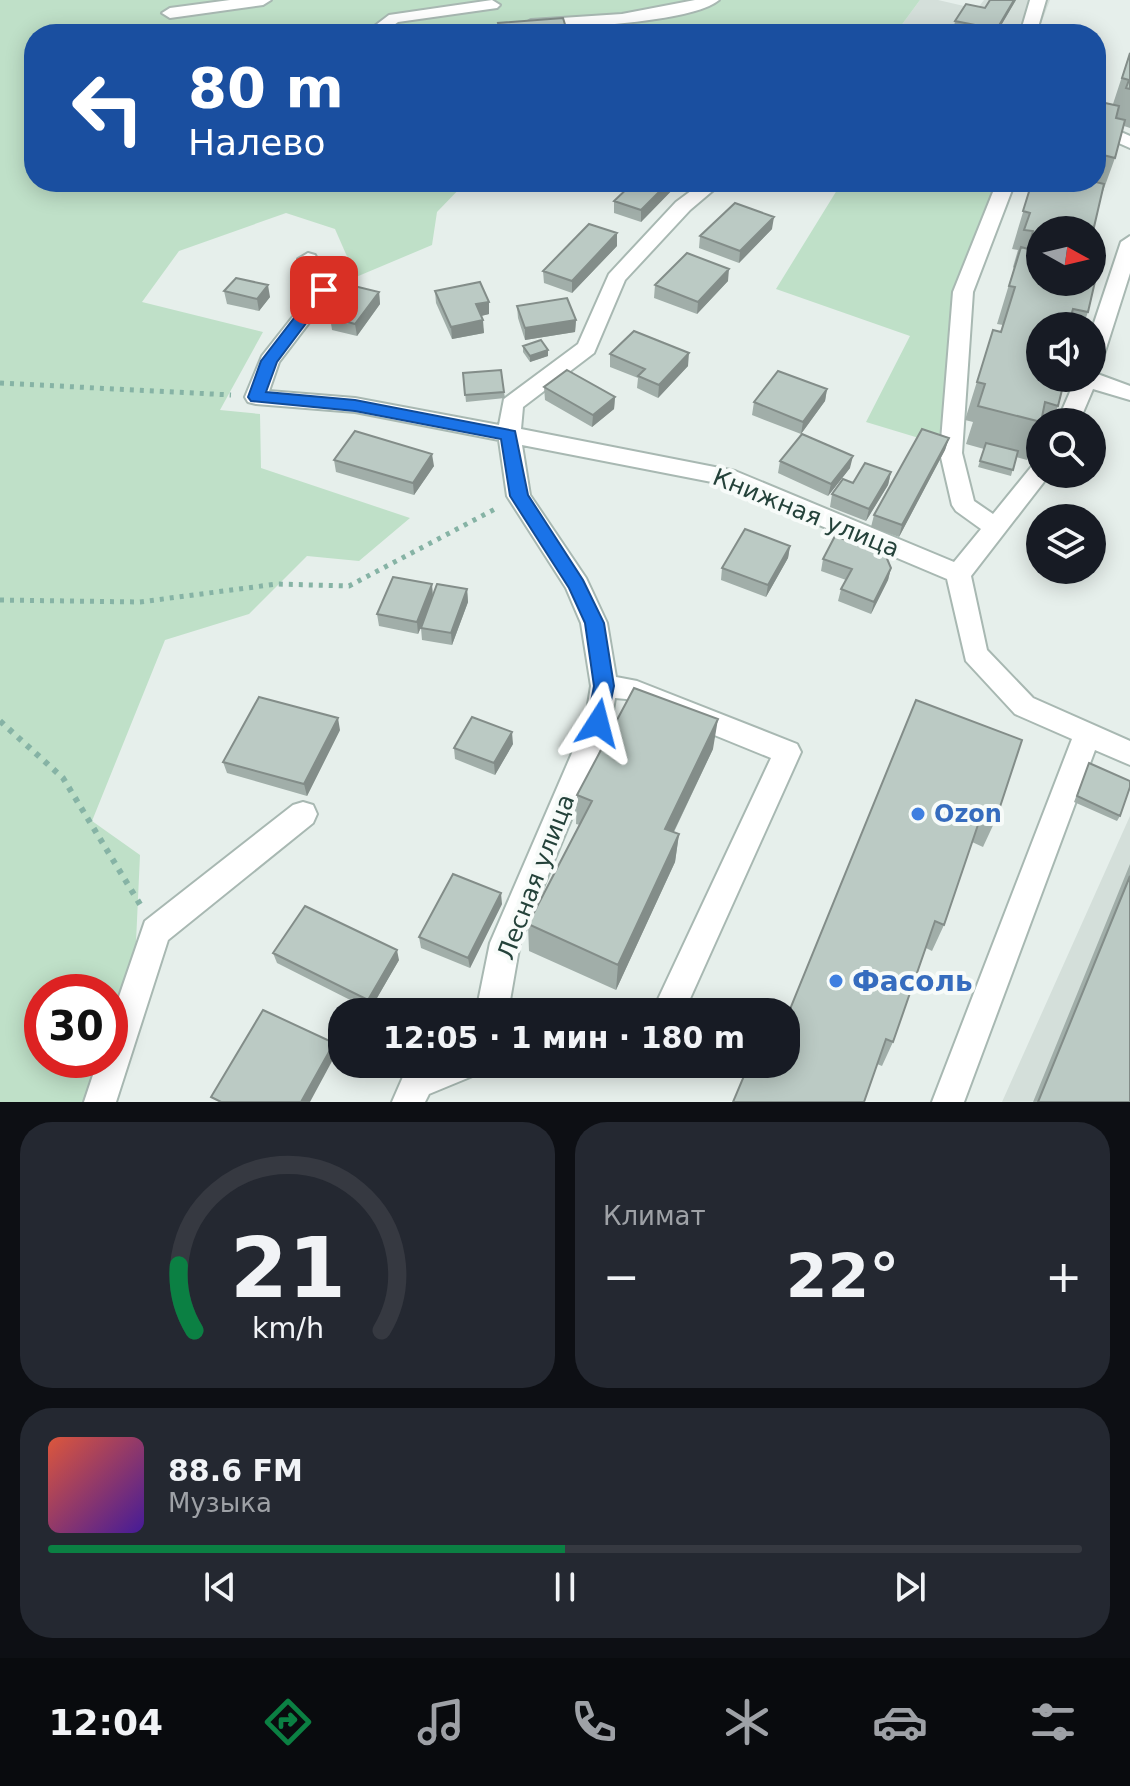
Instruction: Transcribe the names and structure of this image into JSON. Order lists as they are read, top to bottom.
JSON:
{
  "streets": {
    "street": ["Книжная улица", "Лесная улица"]
  },
  "crossings": [
    ["Книжная улица", "Лесная улица"]
  ],
  "places": ["Ozon", "Фасоль"],
  "north": "right",
  "page": {
    "turn": ["80 m", "Налево"],
    "limit": "30",
    "trip": "12:05 · 1 мин · 180 m",
    "tile": "Климат",
    "heat": ["−", "22°", "+"],
    "song": ["88.6 FM", "Музыка"],
    "tabs": "12:04",
    "gauge": ["21", "km/h"]
  }
}
